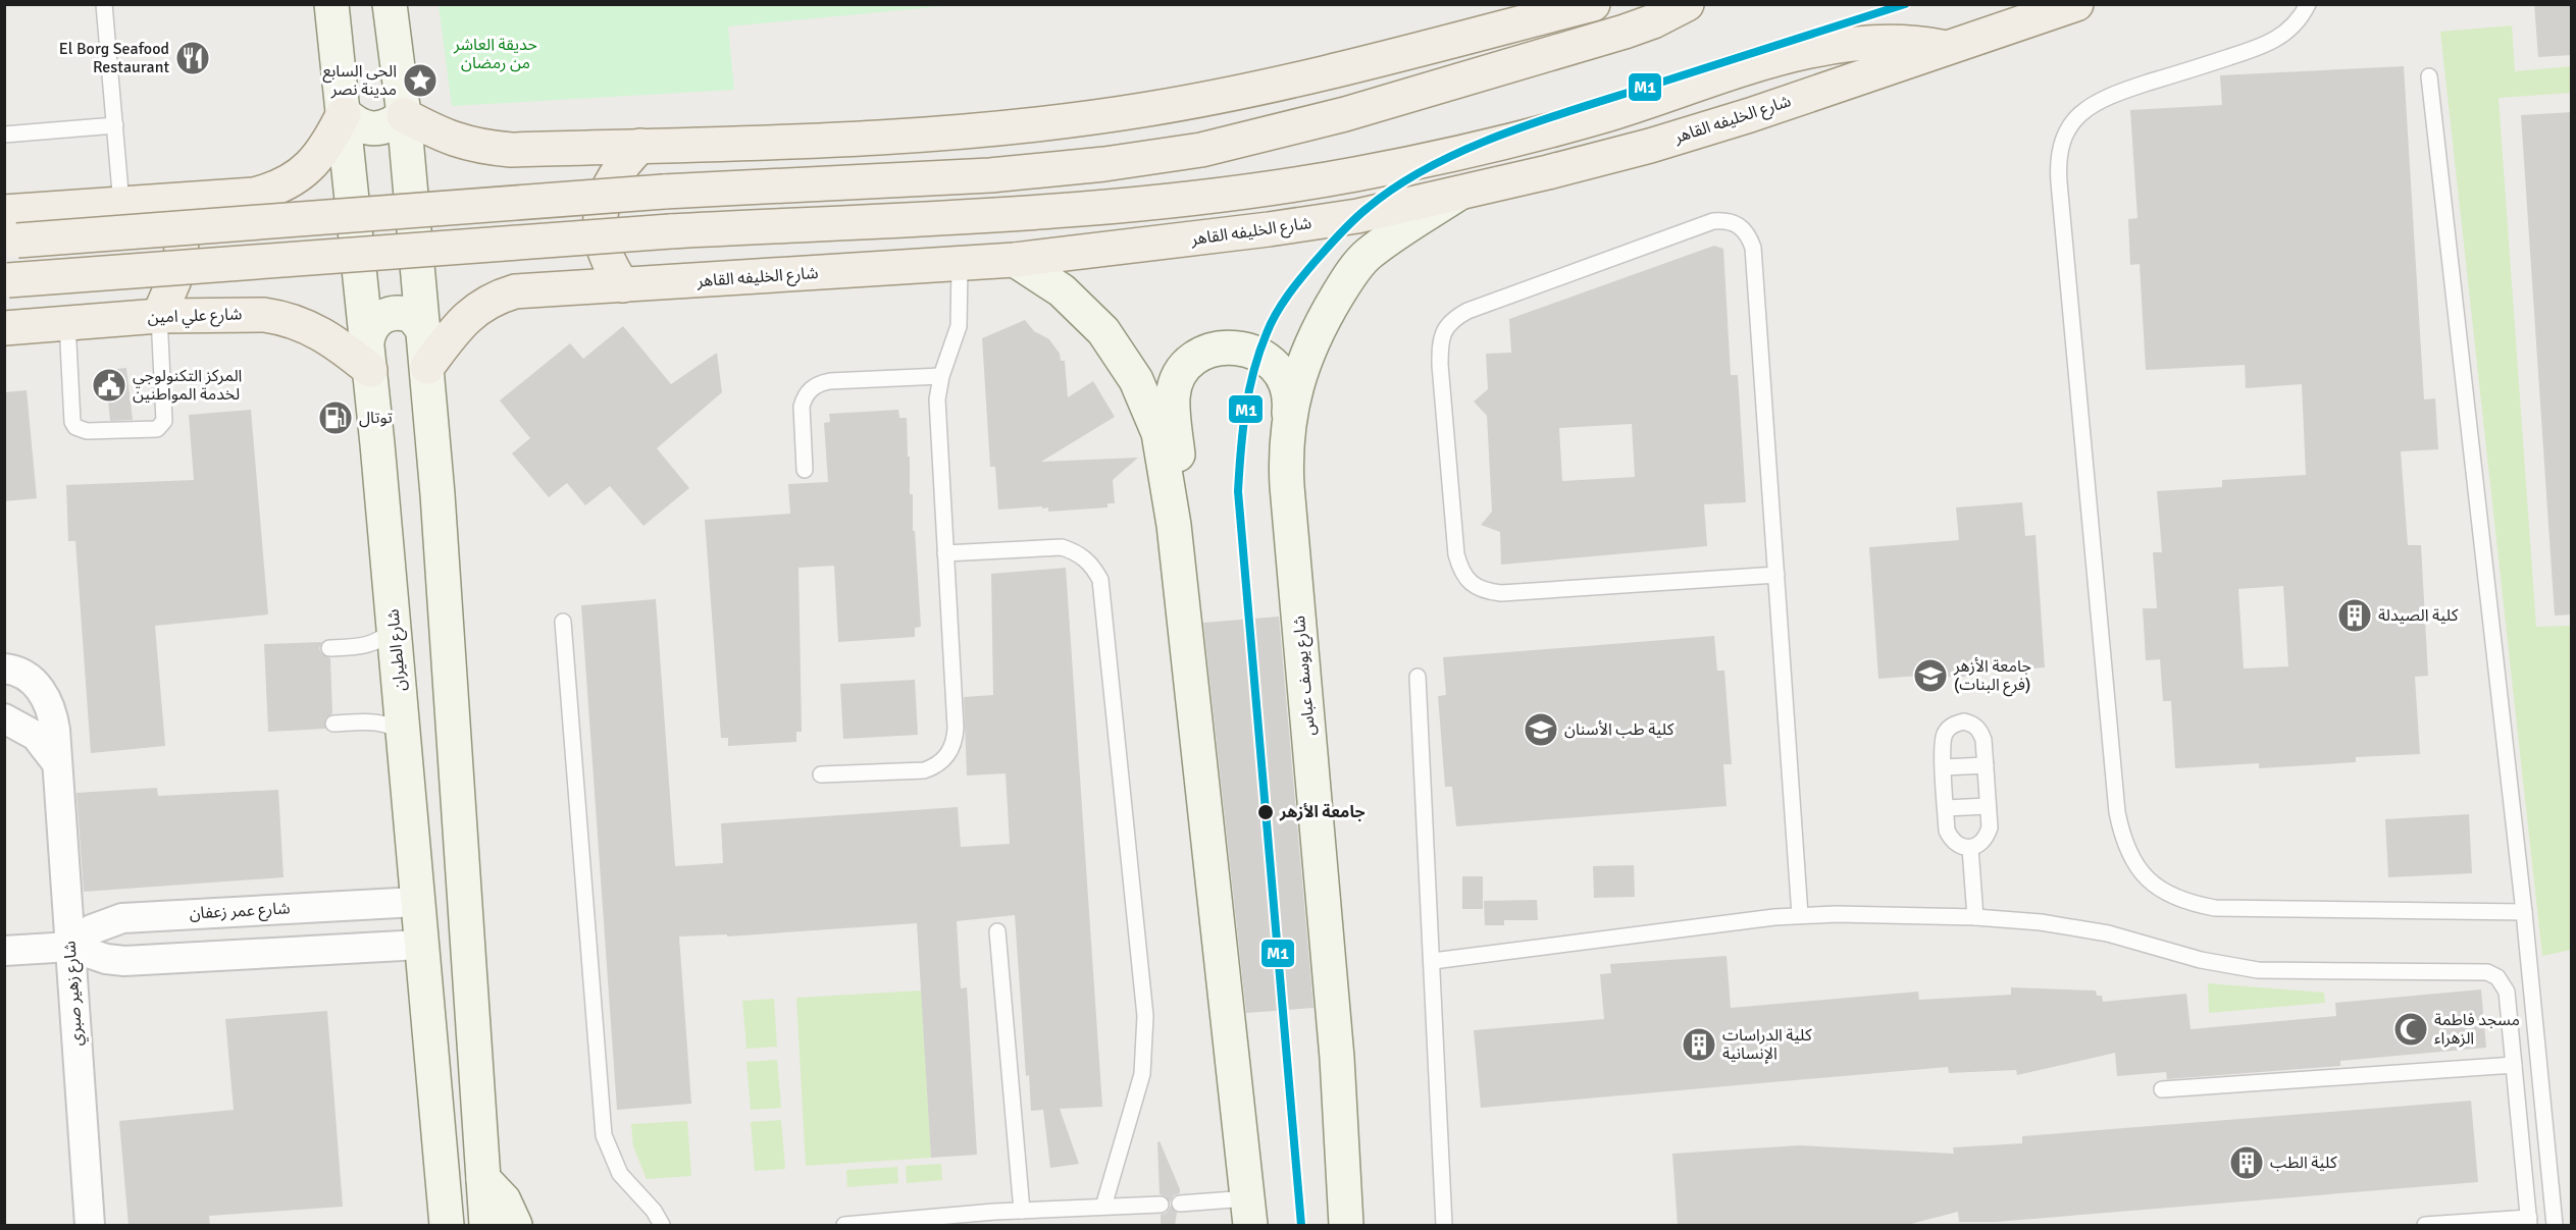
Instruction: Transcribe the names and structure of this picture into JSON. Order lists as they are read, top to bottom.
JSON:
{
  "streets": {
    "main road": [
      "شارع الخليفه القاهر",
      "شارع علي امين",
      "شارع الطيران",
      "شارع يوسف عباس"
    ],
    "street": ["شارع عمر زعفان", "شارع زهير صبري"]
  },
  "crossings": [
    ["شارع الخليفه القاهر", "شارع يوسف عباس"],
    ["شارع علي امين", "شارع الطيران"],
    ["شارع الطيران", "شارع عمر زعفان"],
    ["شارع عمر زعفان", "شارع زهير صبري"]
  ],
  "parks": ["حديقة العاشر من رمضان"],
  "places": {
    "restaurant": ["El Borg Seafood Restaurant"],
    "place": ["الحى السابع مدينة نصر"],
    "public building": ["المركز التكنولوجي لخدمة المواطنين"],
    "fuel station": ["توتال"],
    "building": ["كلية الصيدلة", "كلية الدراسات الإنسانية", "كلية الطب"],
    "school or university": ["جامعة الأزهر (فرع البنات)", "كلية طب الأسنان"],
    "other": ["جامعة الأزهر"],
    "mosque": ["مسجد فاطمة الزهراء"]
  },
  "lines": ["transit line M1"]
}
